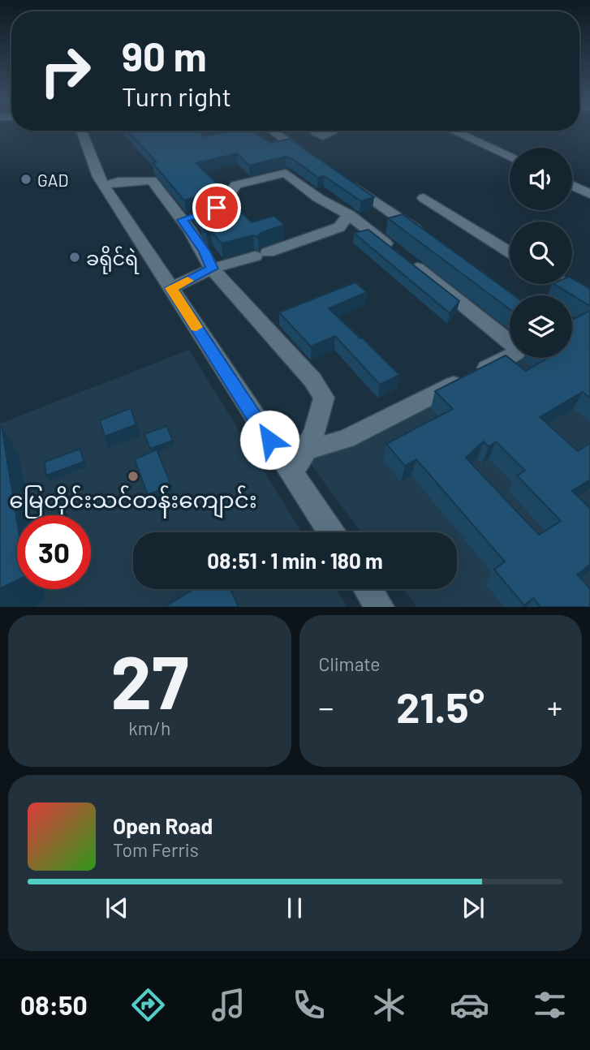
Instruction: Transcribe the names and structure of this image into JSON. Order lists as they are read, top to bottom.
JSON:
{
  "places": ["GAD", "ခရိုင်ရဲ", "မြေတိုင်းသင်တန်းကျောင်း"],
  "page": {
    "turn": ["90 m", "Turn right"],
    "limit": "30",
    "trip": "08:51 · 1 min · 180 m",
    "tile": [
      ["27", "km/h"],
      "Climate"
    ],
    "heat": ["−", "21.5°", "+"],
    "song": ["Open Road", "Tom Ferris"],
    "tabs": "08:50"
  }
}
